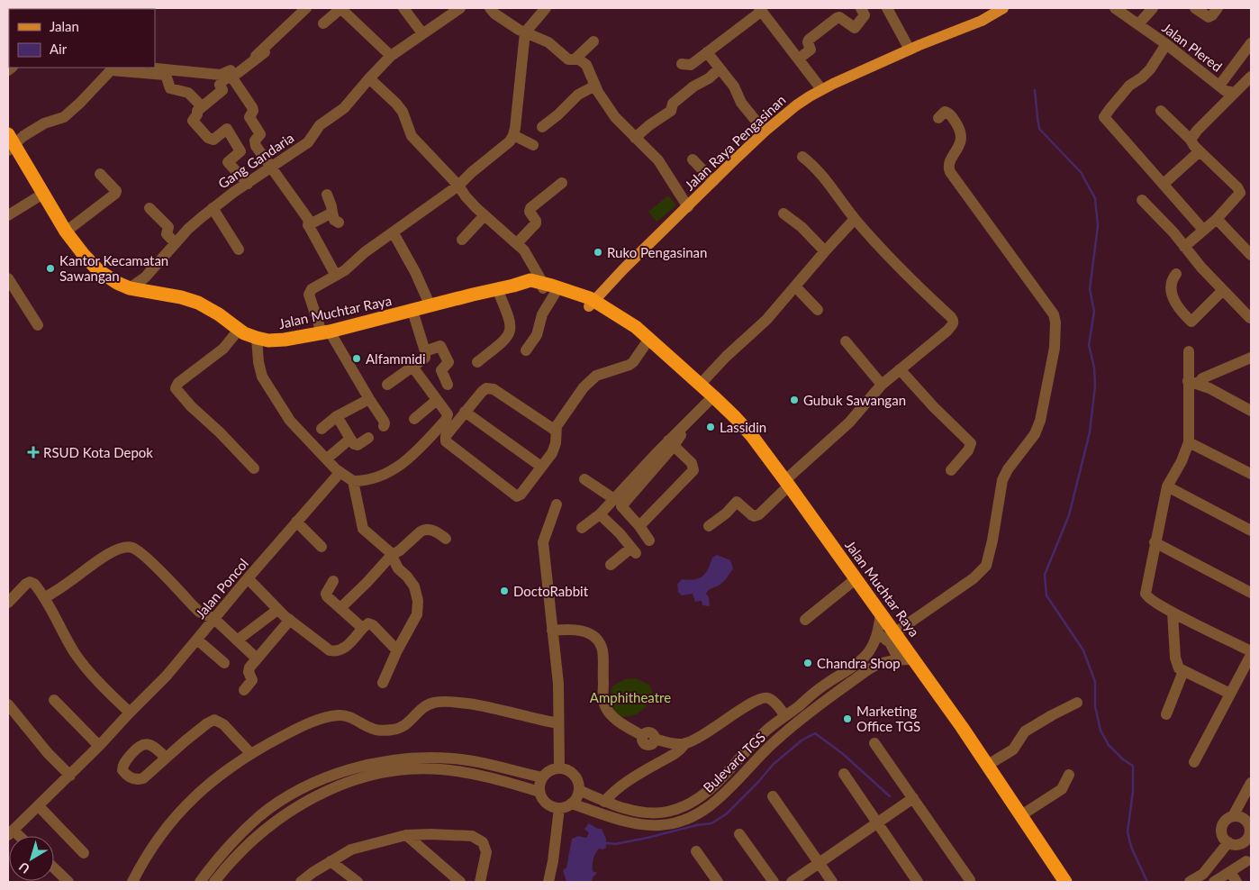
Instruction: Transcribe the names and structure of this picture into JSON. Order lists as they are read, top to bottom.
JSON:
{
  "streets": {
    "highway": ["Jalan Muchtar Raya"],
    "main road": ["Jalan Raya Pengasinan"],
    "street": [
      "Jalan Plered",
      "Gang Gandaria",
      "Jalan Poncol",
      "Bulevard TGS"
    ]
  },
  "crossings": [
    ["Jalan Raya Pengasinan", "Jalan Muchtar Raya"],
    ["Gang Gandaria", "Jalan Muchtar Raya"],
    ["Jalan Muchtar Raya", "Bulevard TGS"]
  ],
  "parks": ["Amphitheatre"],
  "places": {
    "other": [
      "Ruko Pengasinan",
      "Kantor Kecamatan Sawangan",
      "Alfammidi",
      "Gubuk Sawangan",
      "Lassidin",
      "DoctoRabbit",
      "Chandra Shop",
      "Marketing Office TGS"
    ],
    "health": ["RSUD Kota Depok"]
  },
  "legend": ["Jalan", "Air"],
  "north": "bottom left"
}
